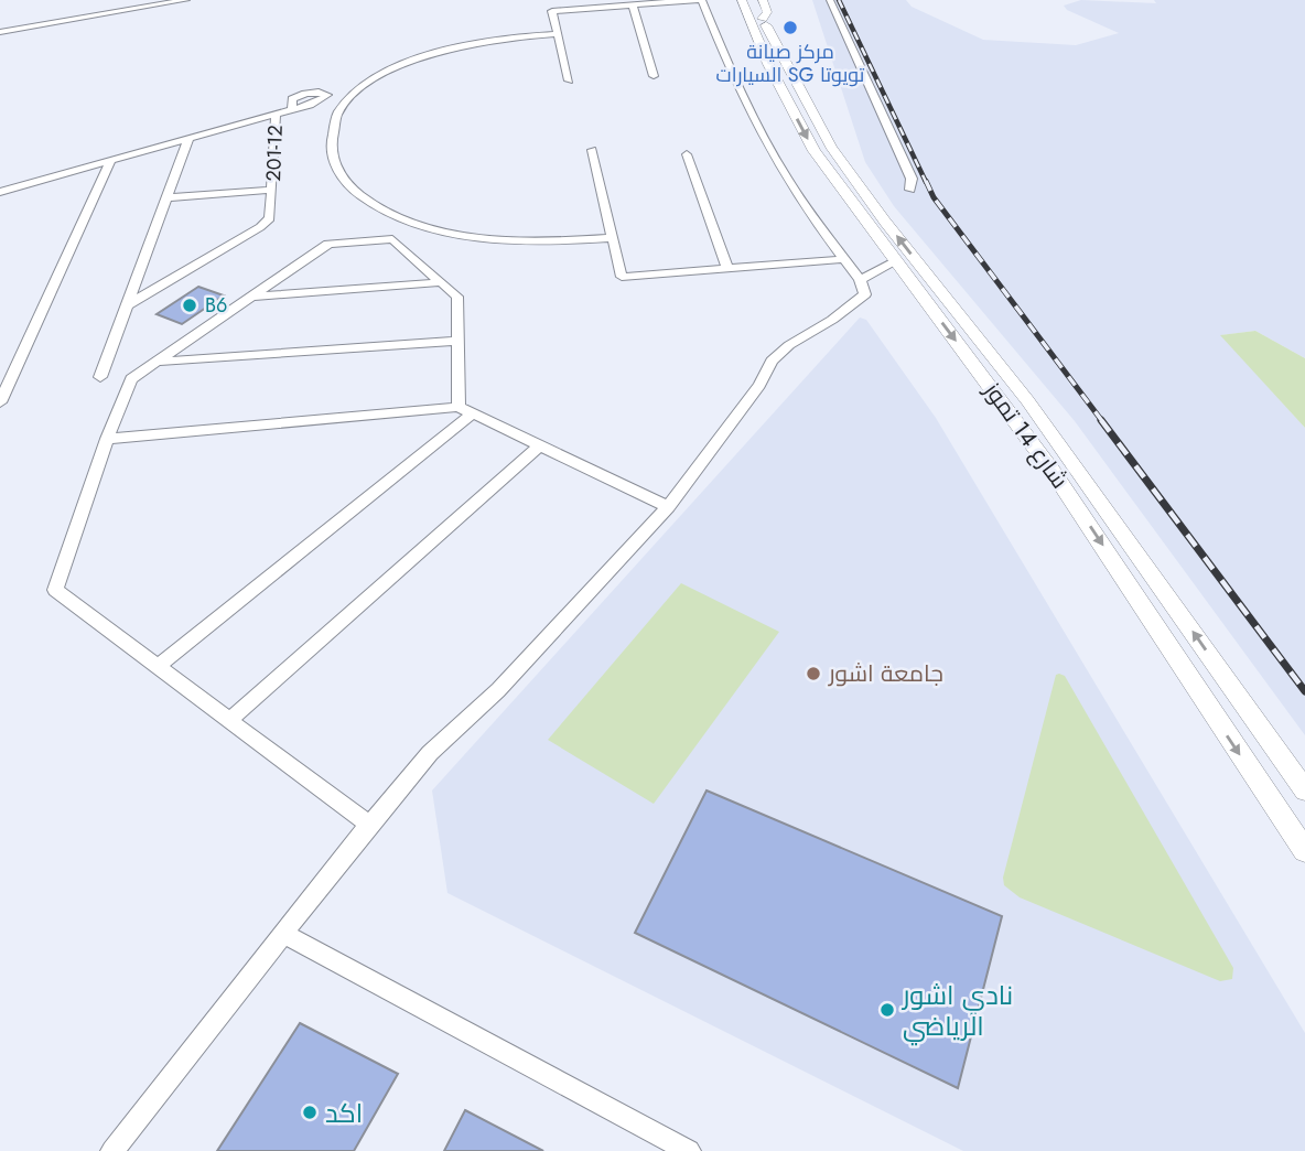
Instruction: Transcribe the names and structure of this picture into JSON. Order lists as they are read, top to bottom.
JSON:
{
  "streets": {
    "main road": ["شارع 14 تموز"],
    "street": ["201-12"]
  },
  "places": [
    "مركز صيانة السيارات SG تويوتا",
    "B6",
    "جامعة اشور",
    "نادي اشور الرياضي",
    "اكد"
  ]
}
